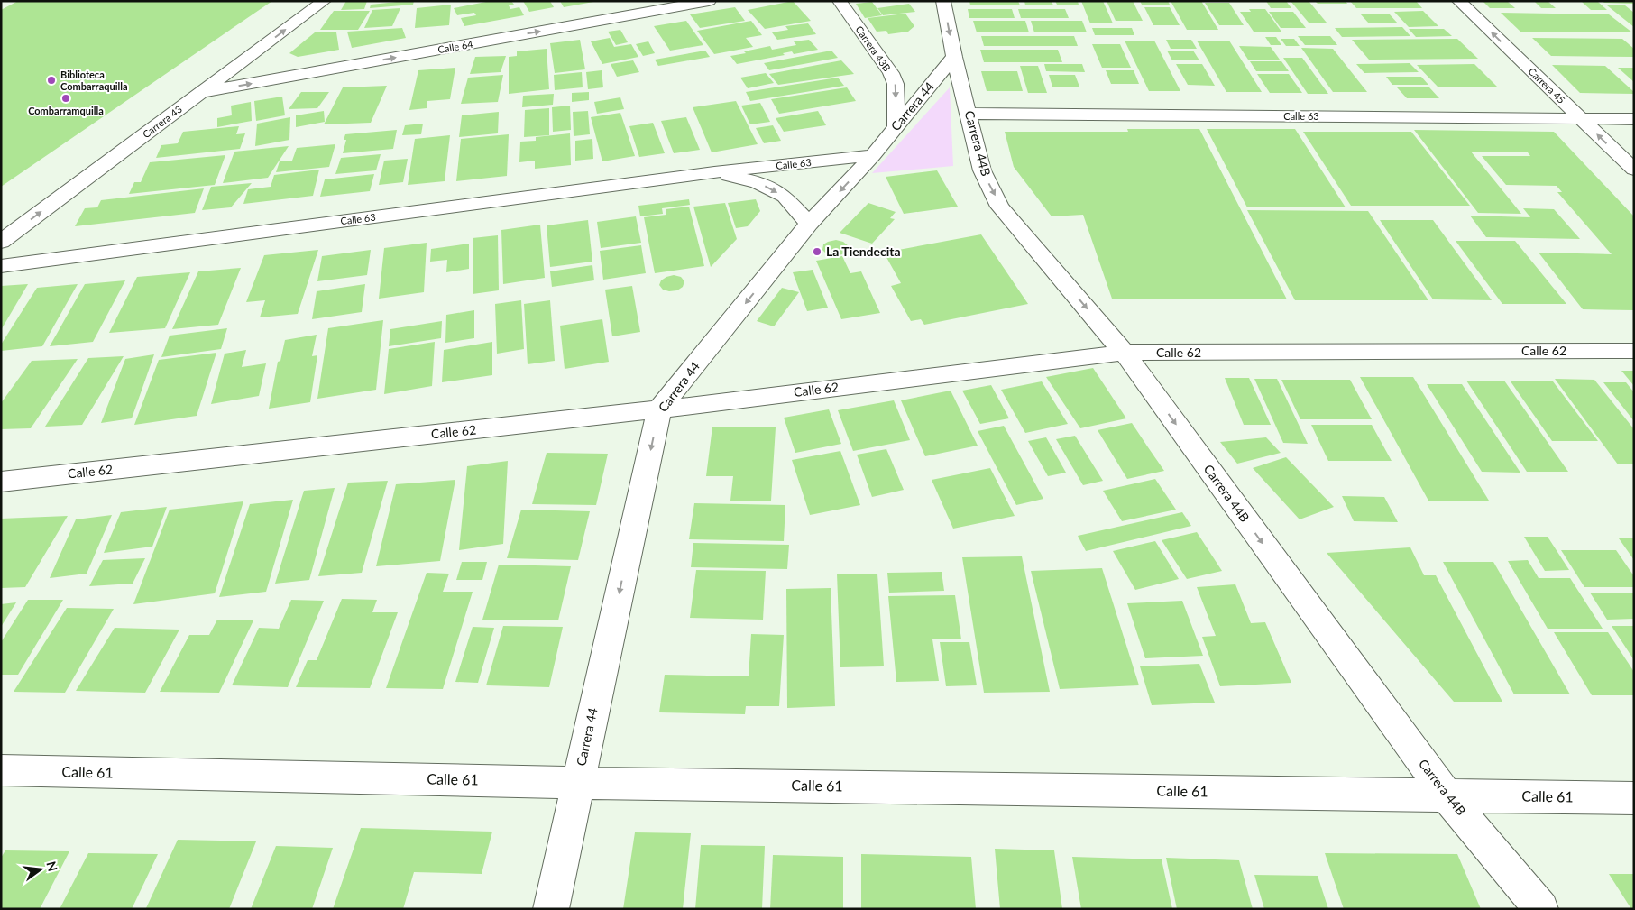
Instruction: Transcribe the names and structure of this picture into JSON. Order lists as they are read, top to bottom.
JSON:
{
  "streets": {
    "street": [
      "Calle 64",
      "Carrera 43B",
      "Carrera 45",
      "Carrera 44",
      "Calle 63",
      "Carrera 43",
      "Carrera 44B",
      "Calle 62",
      "Calle 61"
    ]
  },
  "crossings": [
    ["Calle 64", "Carrera 43"],
    ["Carrera 43B", "Carrera 44"],
    ["Carrera 45", "Calle 63"],
    ["Carrera 44", "Calle 63"],
    ["Carrera 44", "Carrera 44B"],
    ["Carrera 44", "Calle 62"],
    ["Carrera 44", "Calle 61"],
    ["Calle 63", "Carrera 44B"],
    ["Carrera 44B", "Calle 62"],
    ["Carrera 44B", "Calle 61"]
  ],
  "one_way": [
    "Calle 64",
    "Carrera 45",
    "Carrera 44",
    "Carrera 43",
    "Carrera 44B"
  ],
  "places": ["Biblioteca Combarraquilla", "Combarramquilla", "La Tiendecita"],
  "north": "right"
}
